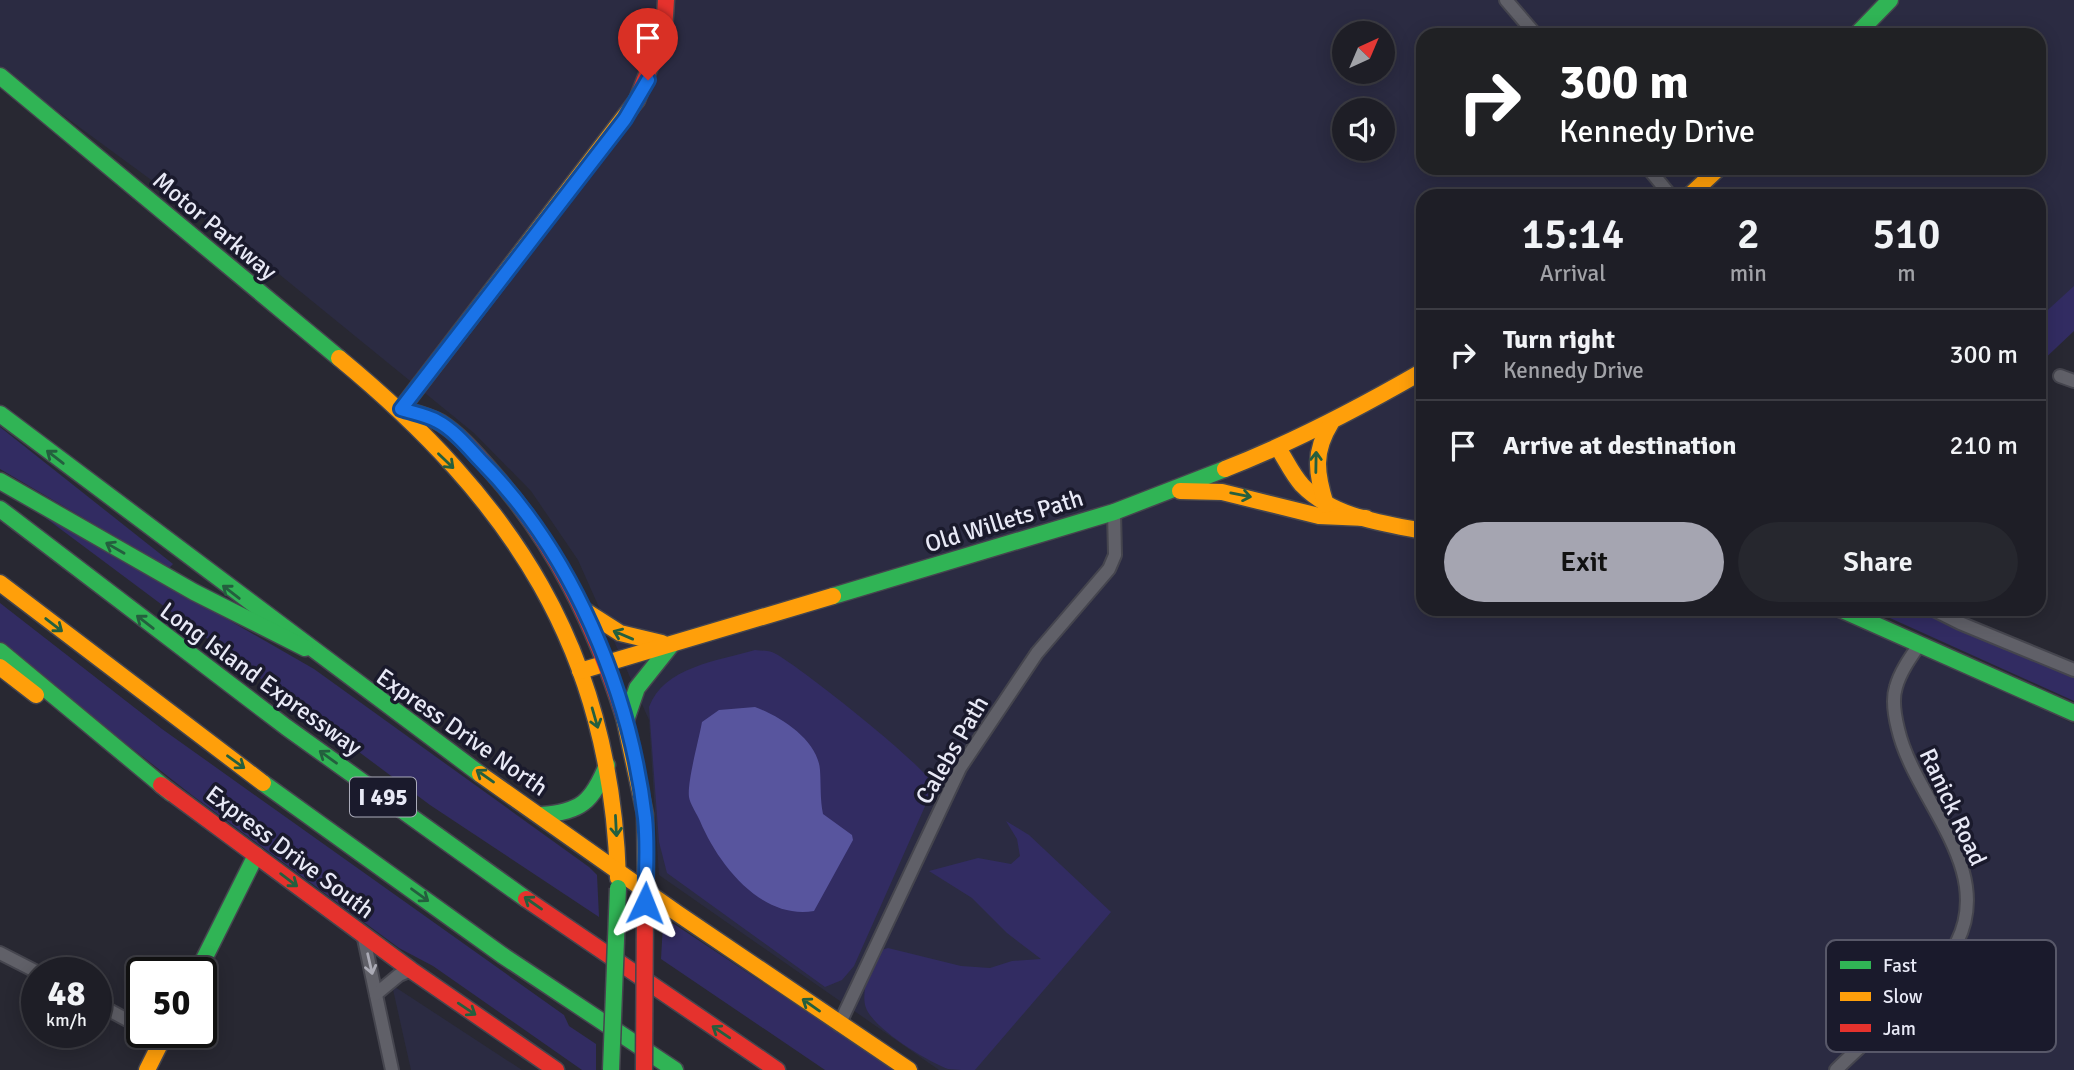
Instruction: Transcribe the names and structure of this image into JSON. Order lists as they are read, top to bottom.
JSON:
{
  "streets": {
    "main road": [
      "Motor Parkway",
      "Old Willets Path",
      "Long Island Expressway",
      "Express Drive North",
      "I 495",
      "Express Drive South"
    ],
    "street": ["Calebs Path", "Ranick Road"]
  },
  "crossings": [
    ["Motor Parkway", "Old Willets Path"],
    ["Motor Parkway", "Express Drive North"],
    ["Old Willets Path", "Calebs Path"],
    ["Express Drive North", "Calebs Path"]
  ],
  "legend": ["Fast", "Slow", "Jam"],
  "north": "top right",
  "page": {
    "turn": ["300 m", "Kennedy Drive"],
    "eta": [
      "15:14",
      "Arrival",
      "2",
      "min",
      "510",
      "m"
    ],
    "list": [
      {
        "name": "Turn right",
        "note": "Kennedy Drive",
        "value": "300 m"
      },
      {
        "name": "Arrive at destination",
        "value": "210 m"
      }
    ],
    "buttons": ["Exit", "Share"],
    "speed": "48 km/h",
    "limit": "50"
  }
}
